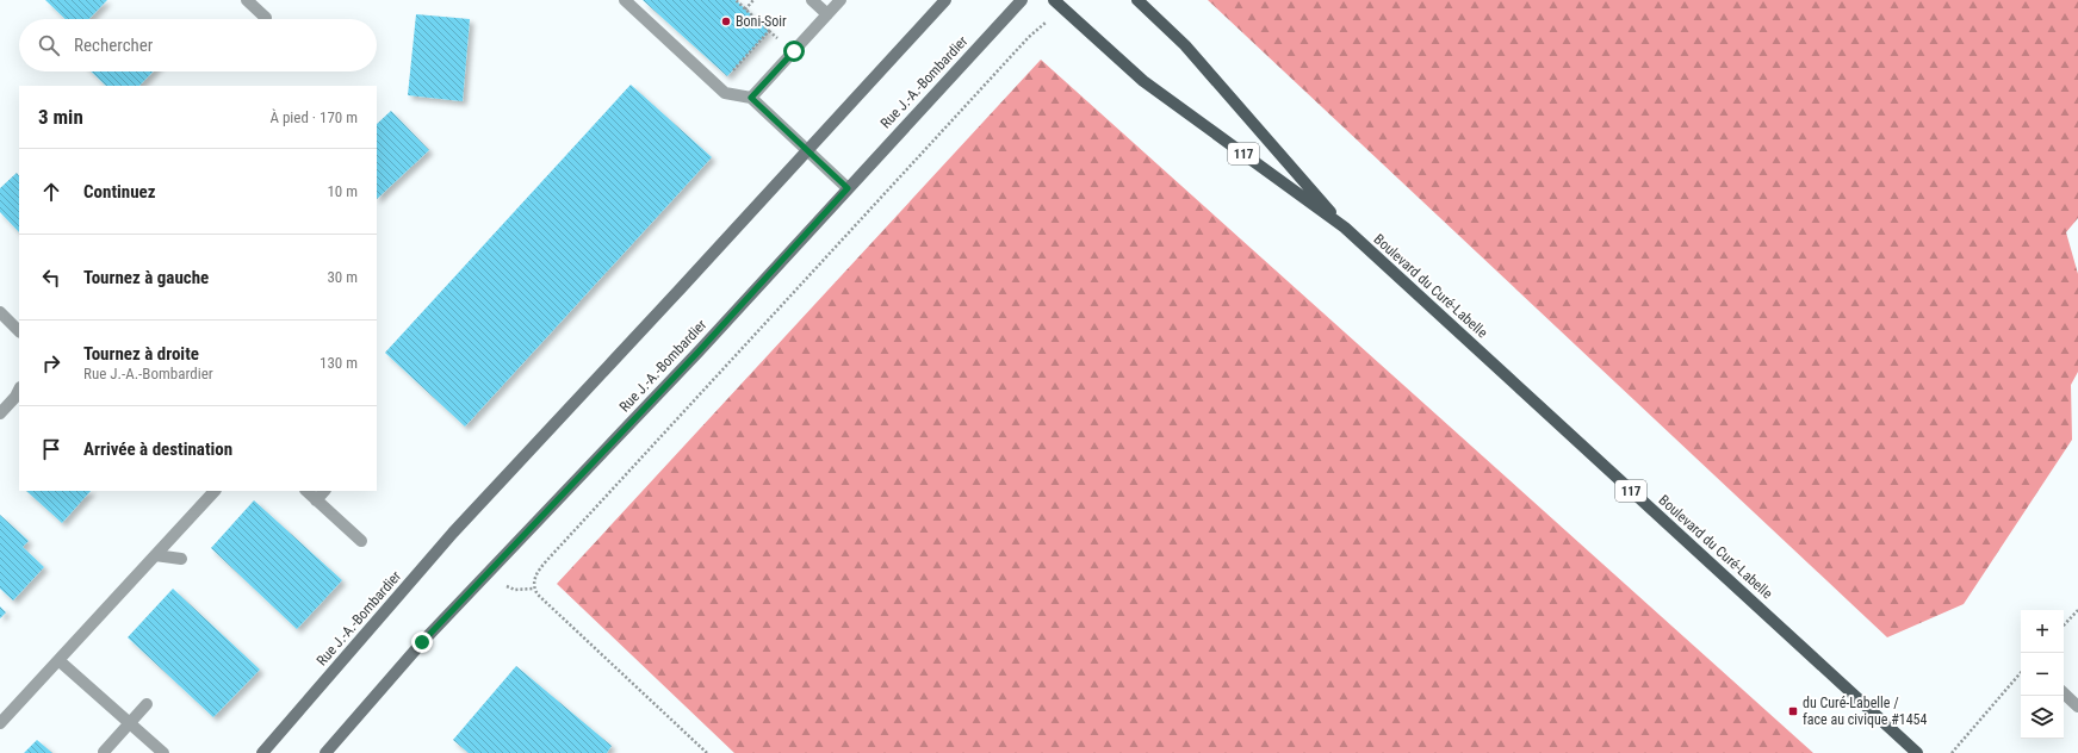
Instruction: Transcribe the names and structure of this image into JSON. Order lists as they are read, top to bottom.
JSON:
{
  "streets": {
    "main road": ["117", "Boulevard du Curé-Labelle"],
    "street": ["Rue J.-A.-Bombardier"]
  },
  "places": {
    "other": ["Boni-Soir"],
    "transit": ["du Curé-Labelle / face au civique #1454"]
  },
  "page": {
    "search": "Rechercher",
    "heading": ["3 min", "À pied · 170 m"],
    "list": [
      ["Continuez", "10 m"],
      ["Tournez à gauche", "30 m"],
      ["Tournez à droite", "Rue J.-A.-Bombardier", "130 m"],
      "Arrivée à destination"
    ],
    "map_buttons": ["+", "−"]
  }
}
